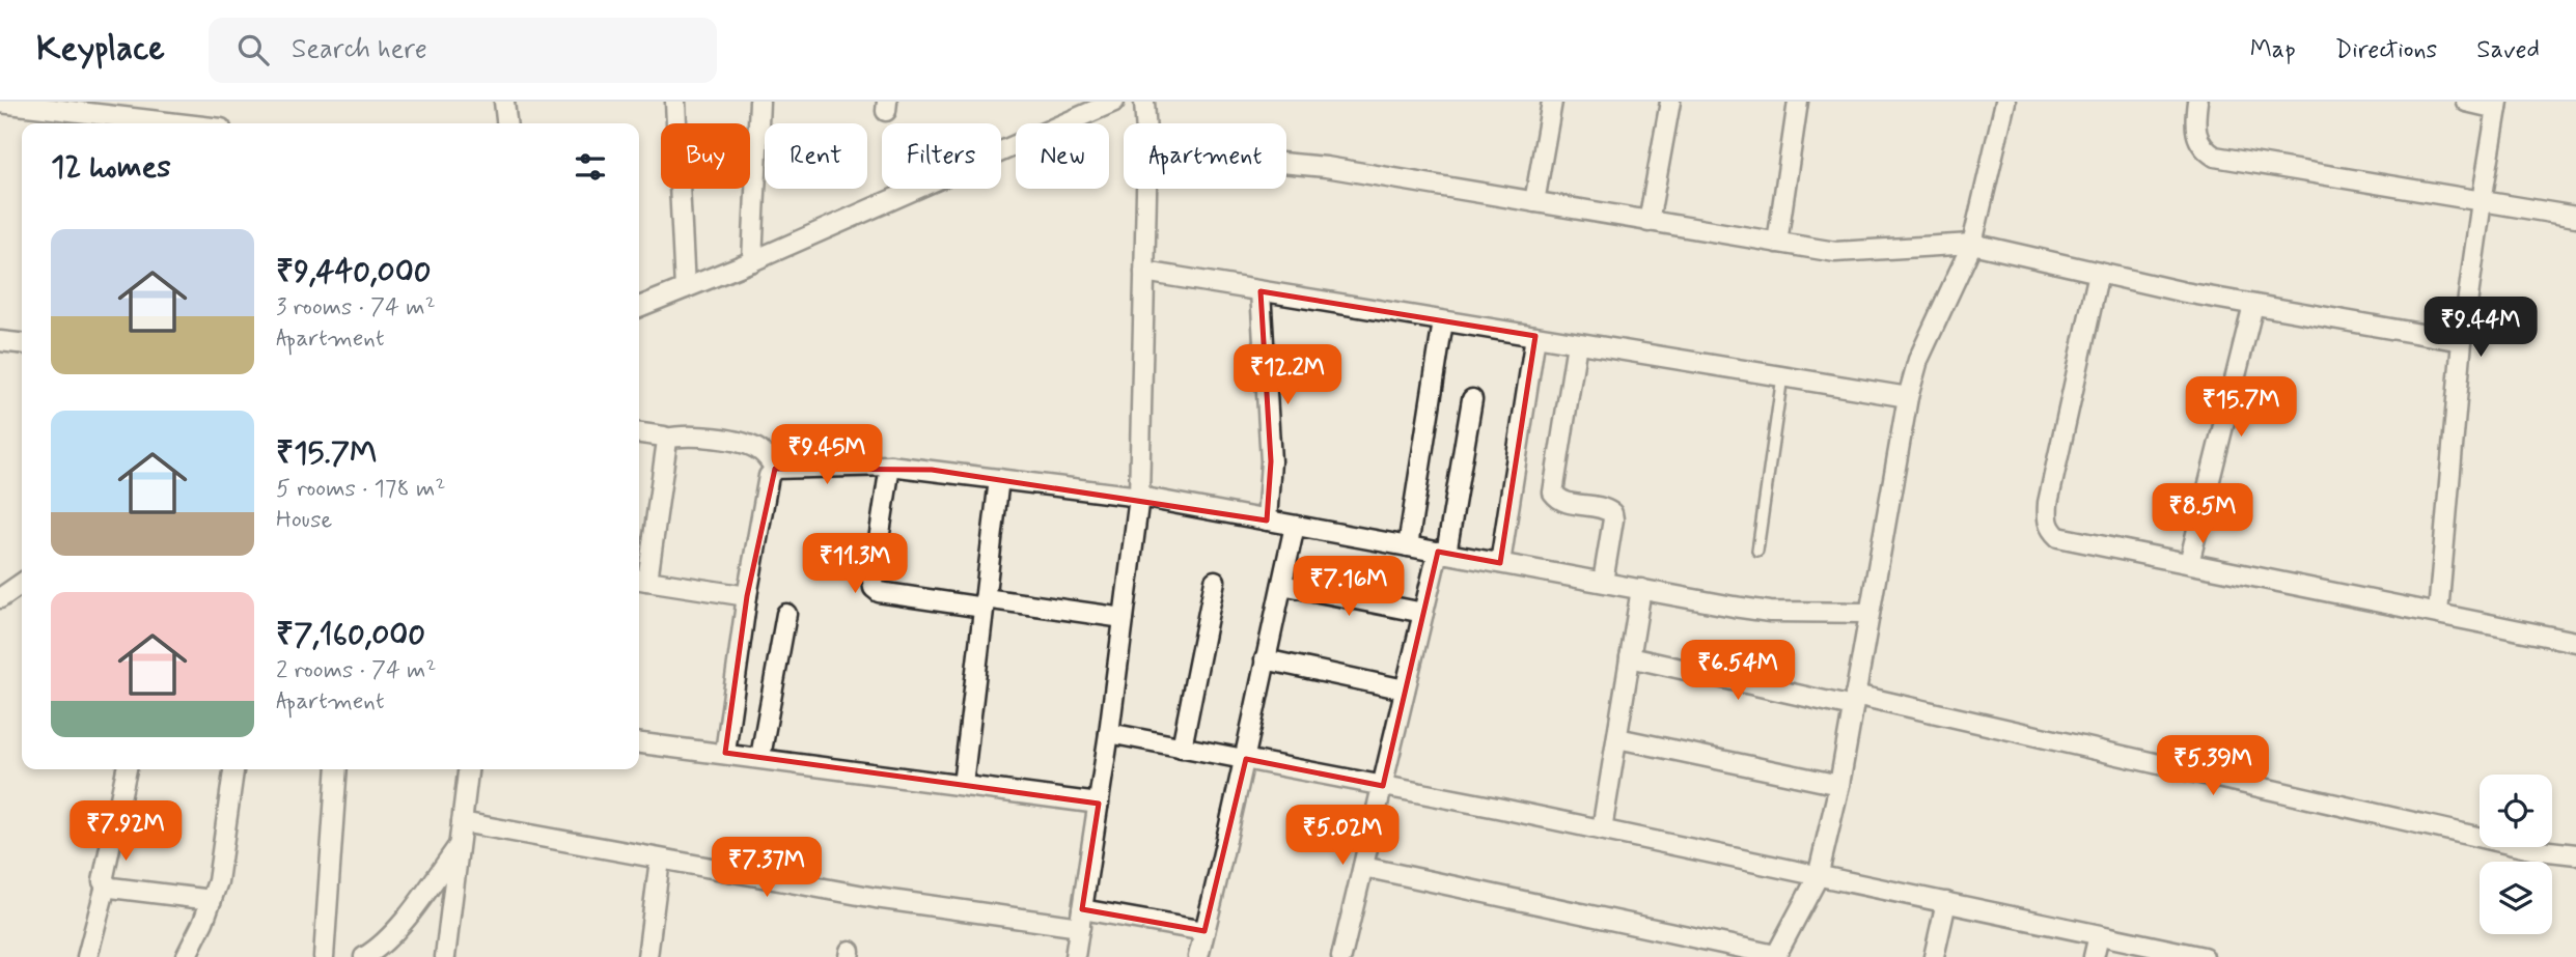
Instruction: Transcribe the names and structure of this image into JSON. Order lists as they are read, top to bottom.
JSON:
{
  "page": {
    "header": "Keyplace",
    "search": "Search here",
    "nav": ["Map", "Directions", "Saved"],
    "chip": [
      "Buy",
      "Rent",
      "Filters",
      "New",
      "Apartment"
    ],
    "heading": "12 homes",
    "list": [
      {
        "name": "₹9,440,000",
        "note": "3 rooms · 74 m² · Apartment"
      },
      {
        "name": "₹15.7M",
        "note": "5 rooms · 178 m² · House"
      },
      {
        "name": "₹7,160,000",
        "note": "2 rooms · 74 m² · Apartment"
      }
    ],
    "price": [
      "₹9.44M",
      "₹12.2M",
      "₹15.7M",
      "₹9.45M",
      "₹8.5M",
      "₹11.3M",
      "₹7.16M",
      "₹6.54M",
      "₹5.39M",
      "₹7.92M",
      "₹5.02M",
      "₹7.37M"
    ]
  }
}
